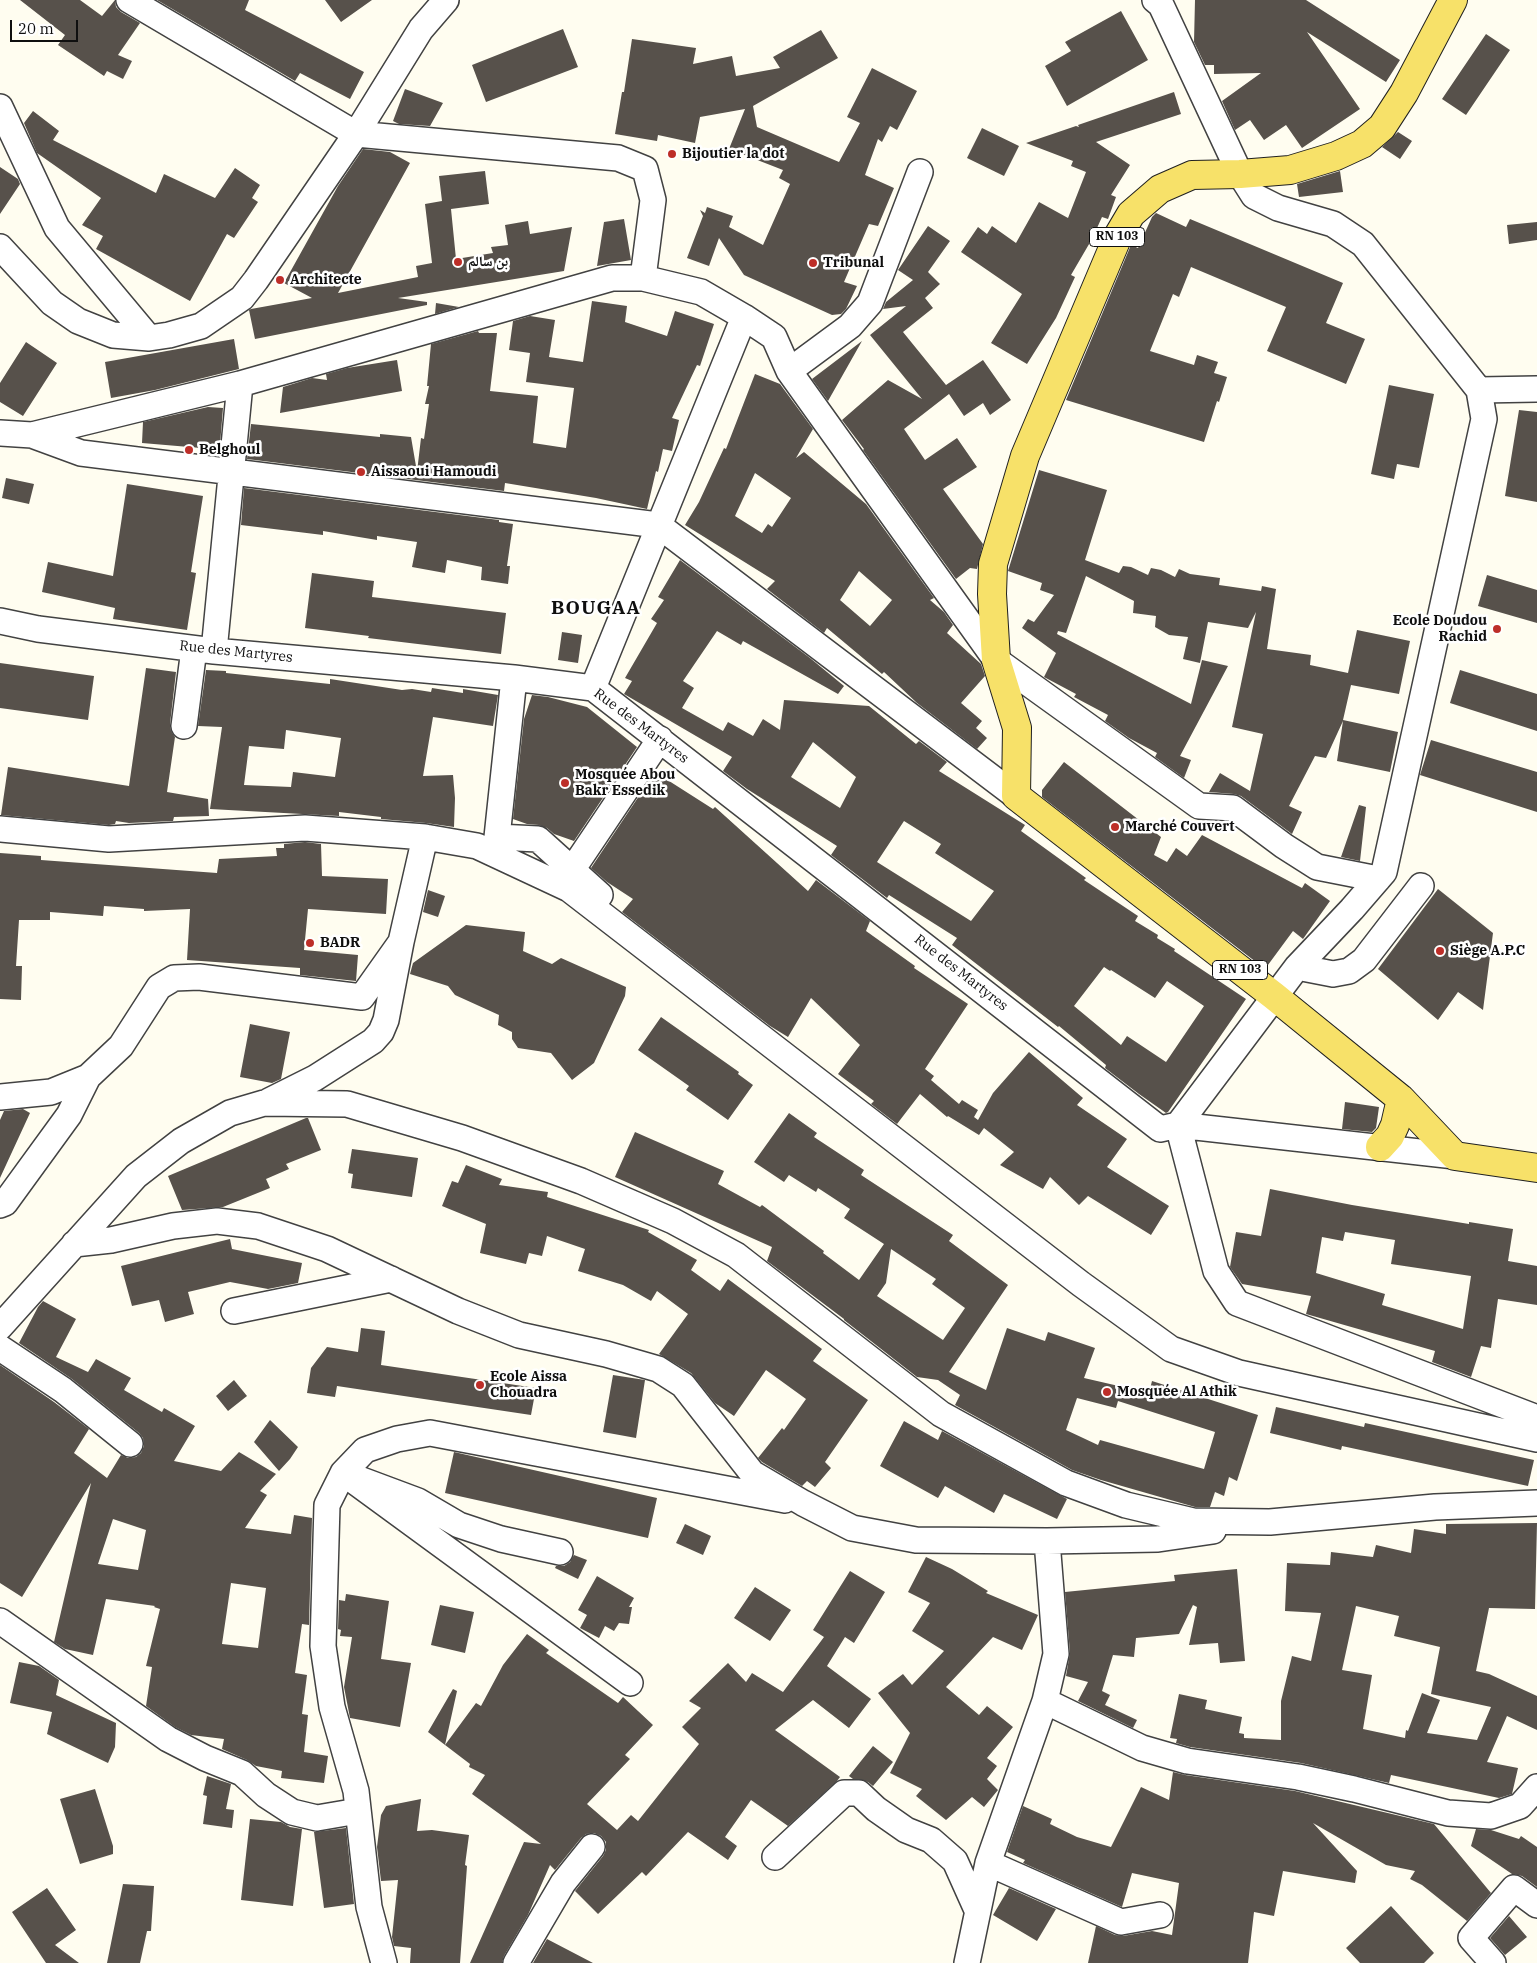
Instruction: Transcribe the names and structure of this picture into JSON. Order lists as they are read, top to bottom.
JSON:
{
  "streets": {
    "main road": ["RN 103"],
    "street": ["Rue des Martyres"]
  },
  "districts": ["BOUGAA"],
  "places": [
    "Bijoutier la dot",
    "بن سالم",
    "Tribunal",
    "Architecte",
    "Belghoul",
    "Aissaoui Hamoudi",
    "Ecole Doudou Rachid",
    "Mosquée Abou Bakr Essedik",
    "Marché Couvert",
    "BADR",
    "Siège A.P.C",
    "Ecole Aissa Chouadra",
    "Mosquée Al Athik"
  ],
  "scale_bar": "20 m"
}
